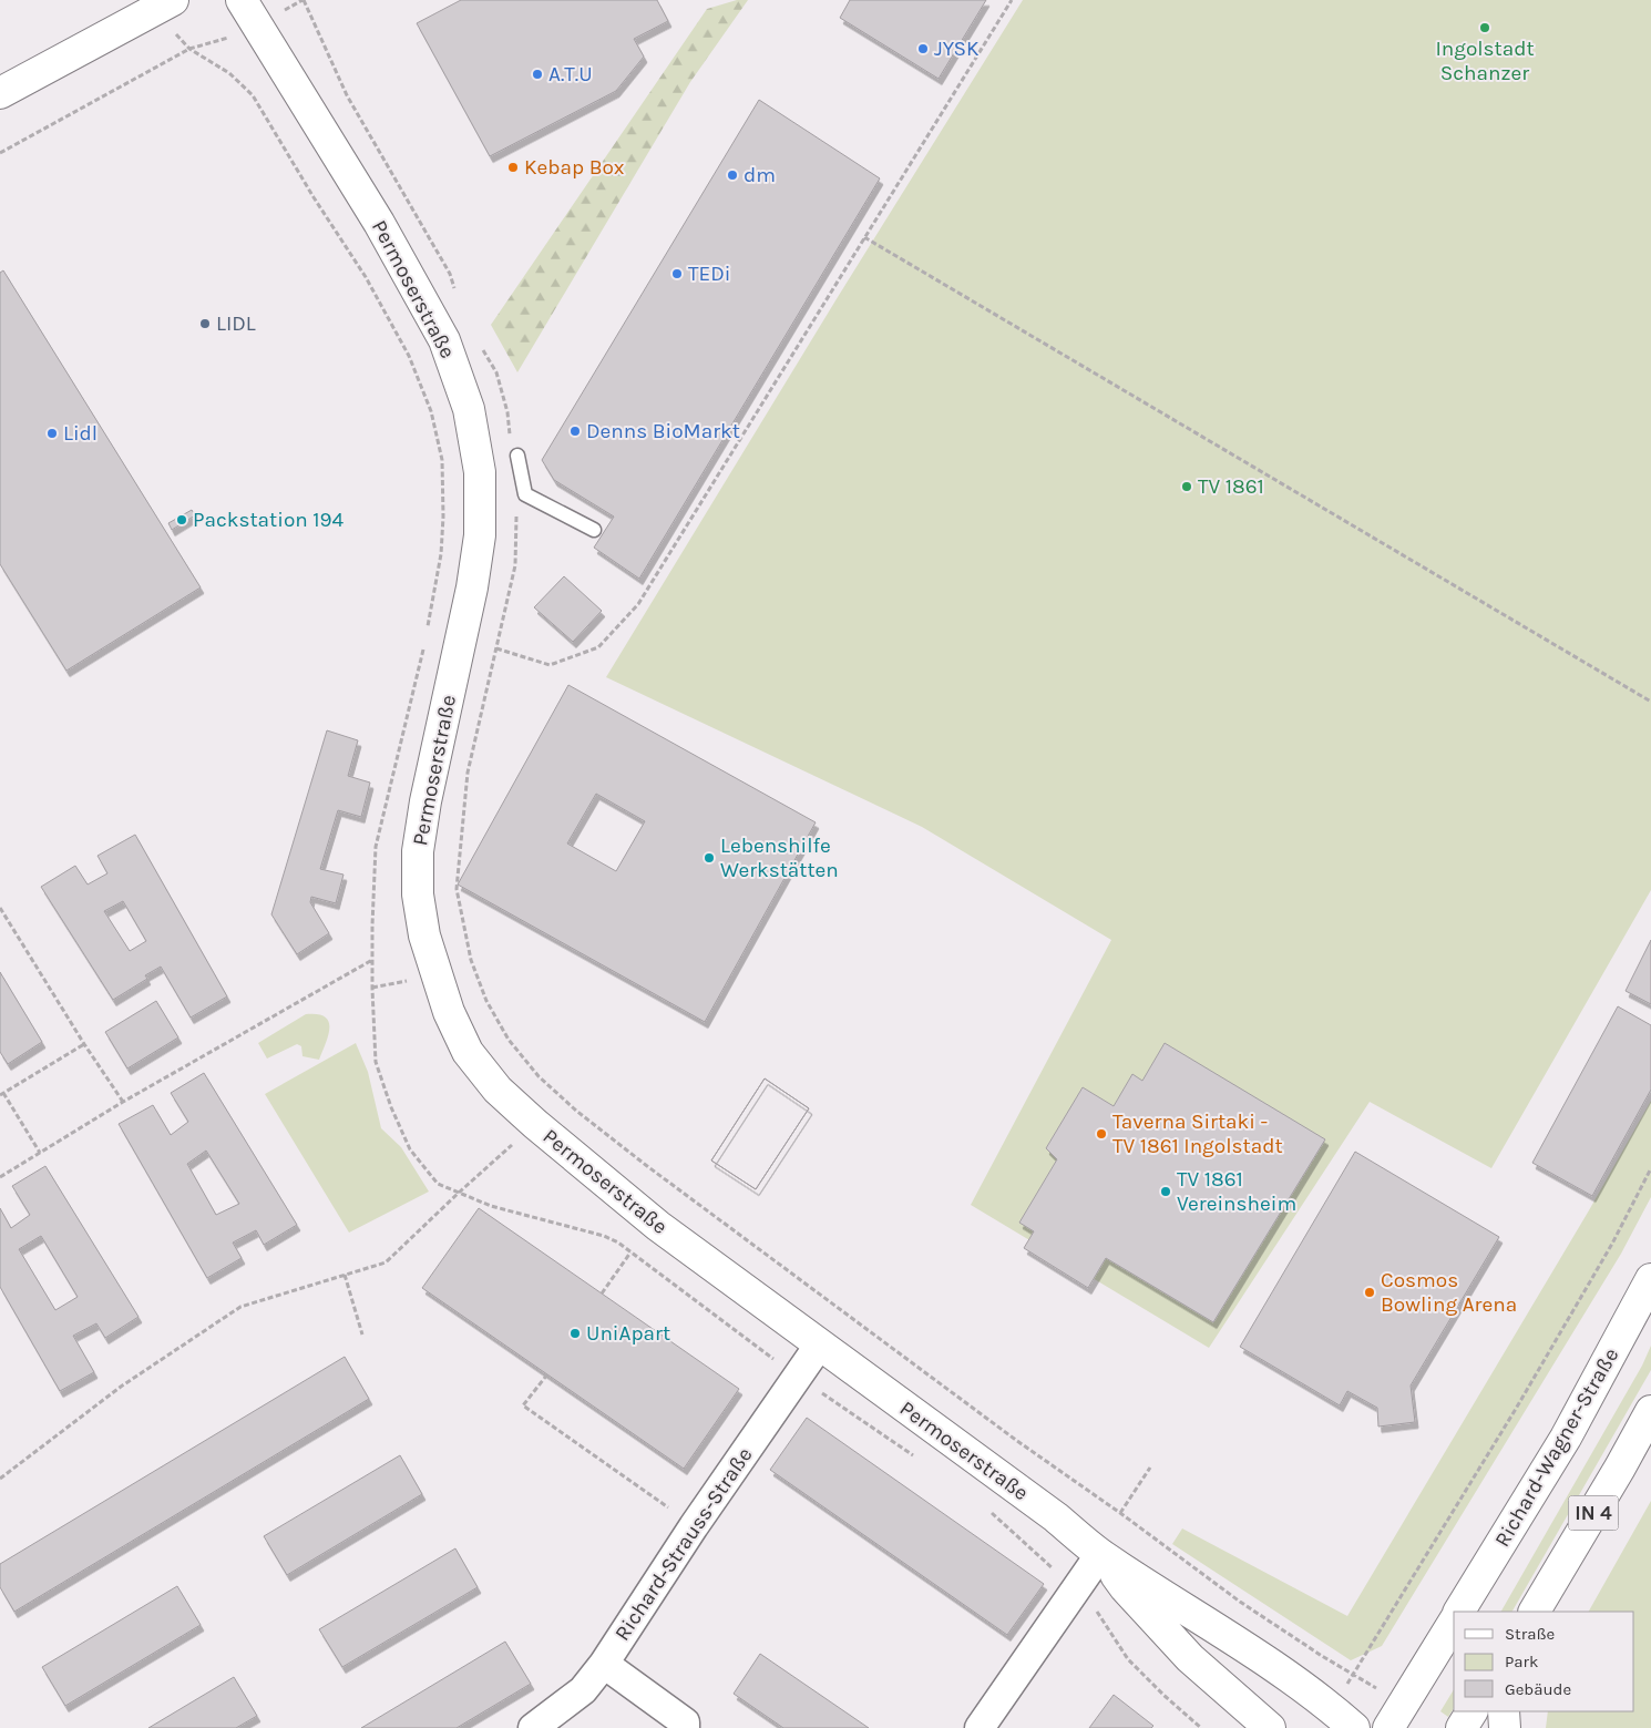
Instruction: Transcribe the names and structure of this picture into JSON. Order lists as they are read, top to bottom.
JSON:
{
  "streets": {
    "street": [
      "Permoserstraße",
      "Richard-Wagner-Straße",
      "IN 4",
      "Richard-Strauss-Straße"
    ]
  },
  "crossings": [
    ["Permoserstraße", "Richard-Strauss-Straße"]
  ],
  "places": [
    "Ingolstadt Schanzer",
    "JYSK",
    "A.T.U",
    "Kebap Box",
    "dm",
    "TEDi",
    "LIDL",
    "Denns BioMarkt",
    "Lidl",
    "TV 1861",
    "Packstation 194",
    "Lebenshilfe Werkstätten",
    "Taverna Sirtaki - TV 1861 Ingolstadt",
    "TV 1861 Vereinsheim",
    "Cosmos Bowling Arena",
    "UniApart"
  ],
  "legend": ["Straße", "Park", "Gebäude"]
}
